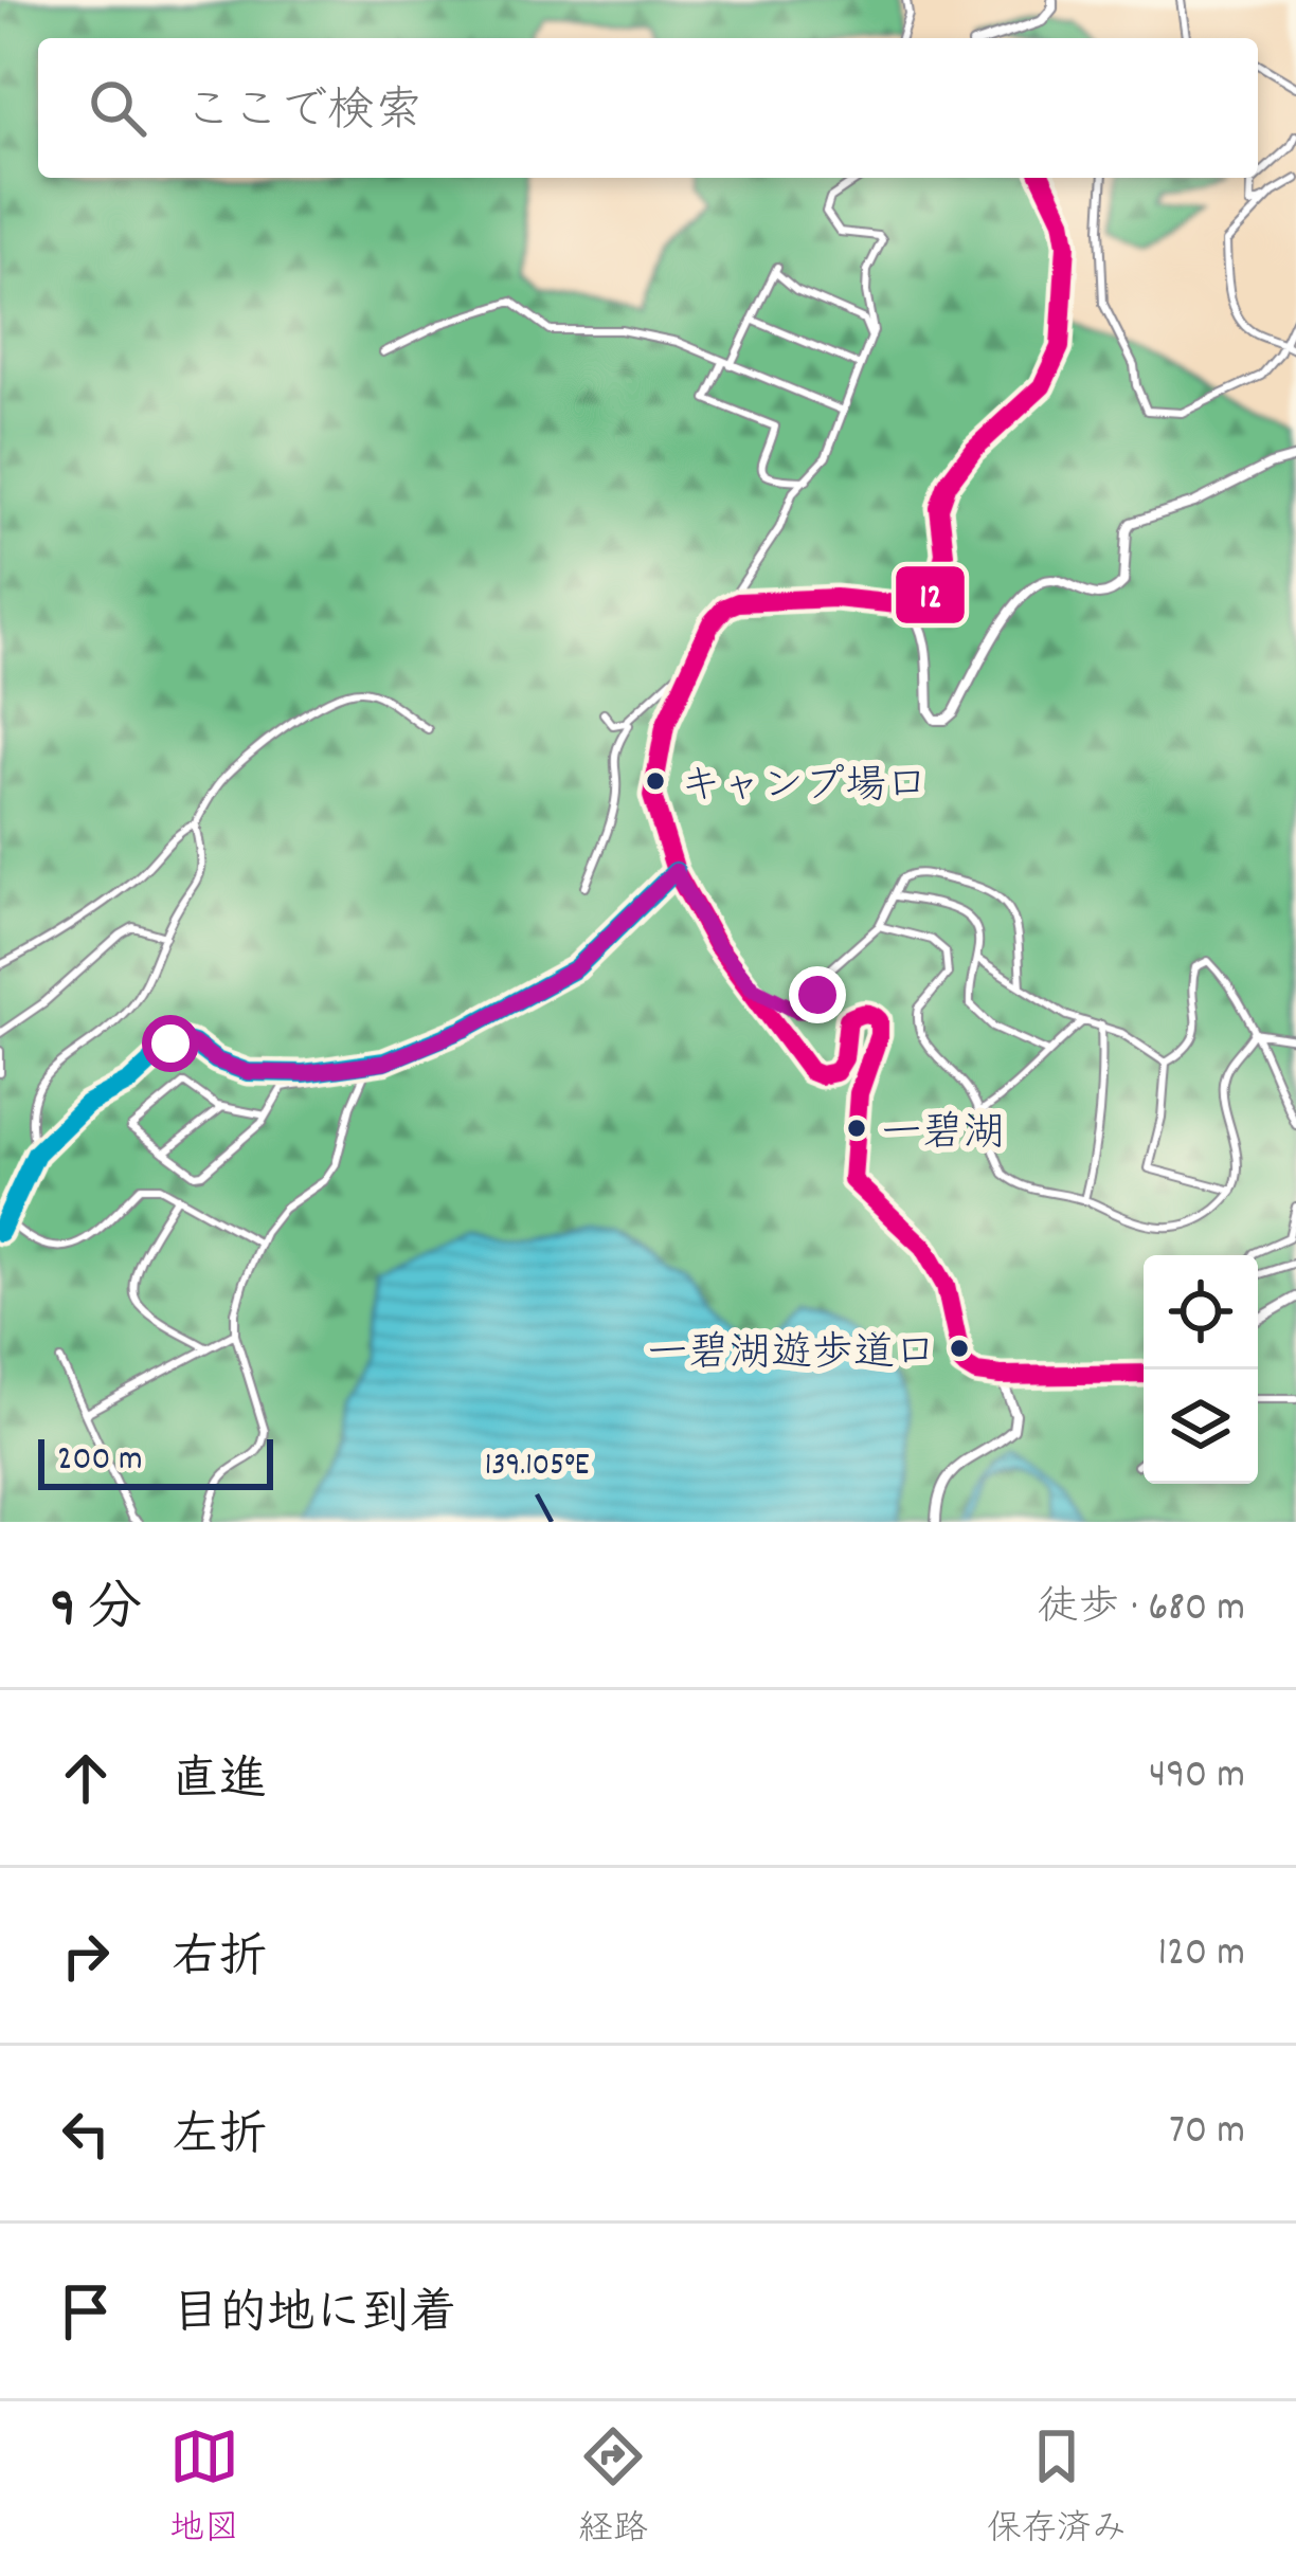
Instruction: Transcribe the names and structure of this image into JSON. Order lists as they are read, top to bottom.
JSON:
{
  "places": ["キャンプ場口", "一碧湖", "一碧湖遊歩道口"],
  "lines": ["transit line 12"],
  "scale_bar": "200 m",
  "page": {
    "search": "ここで検索",
    "scale": "200 m",
    "heading": ["9 分", "徒歩 · 680 m"],
    "list": [
      ["直進", "490 m"],
      ["右折", "120 m"],
      ["左折", "70 m"],
      "目的地に到着"
    ],
    "nav": ["地図", "経路", "保存済み"]
  },
  "coordinates": ["139.105°E"]
}
